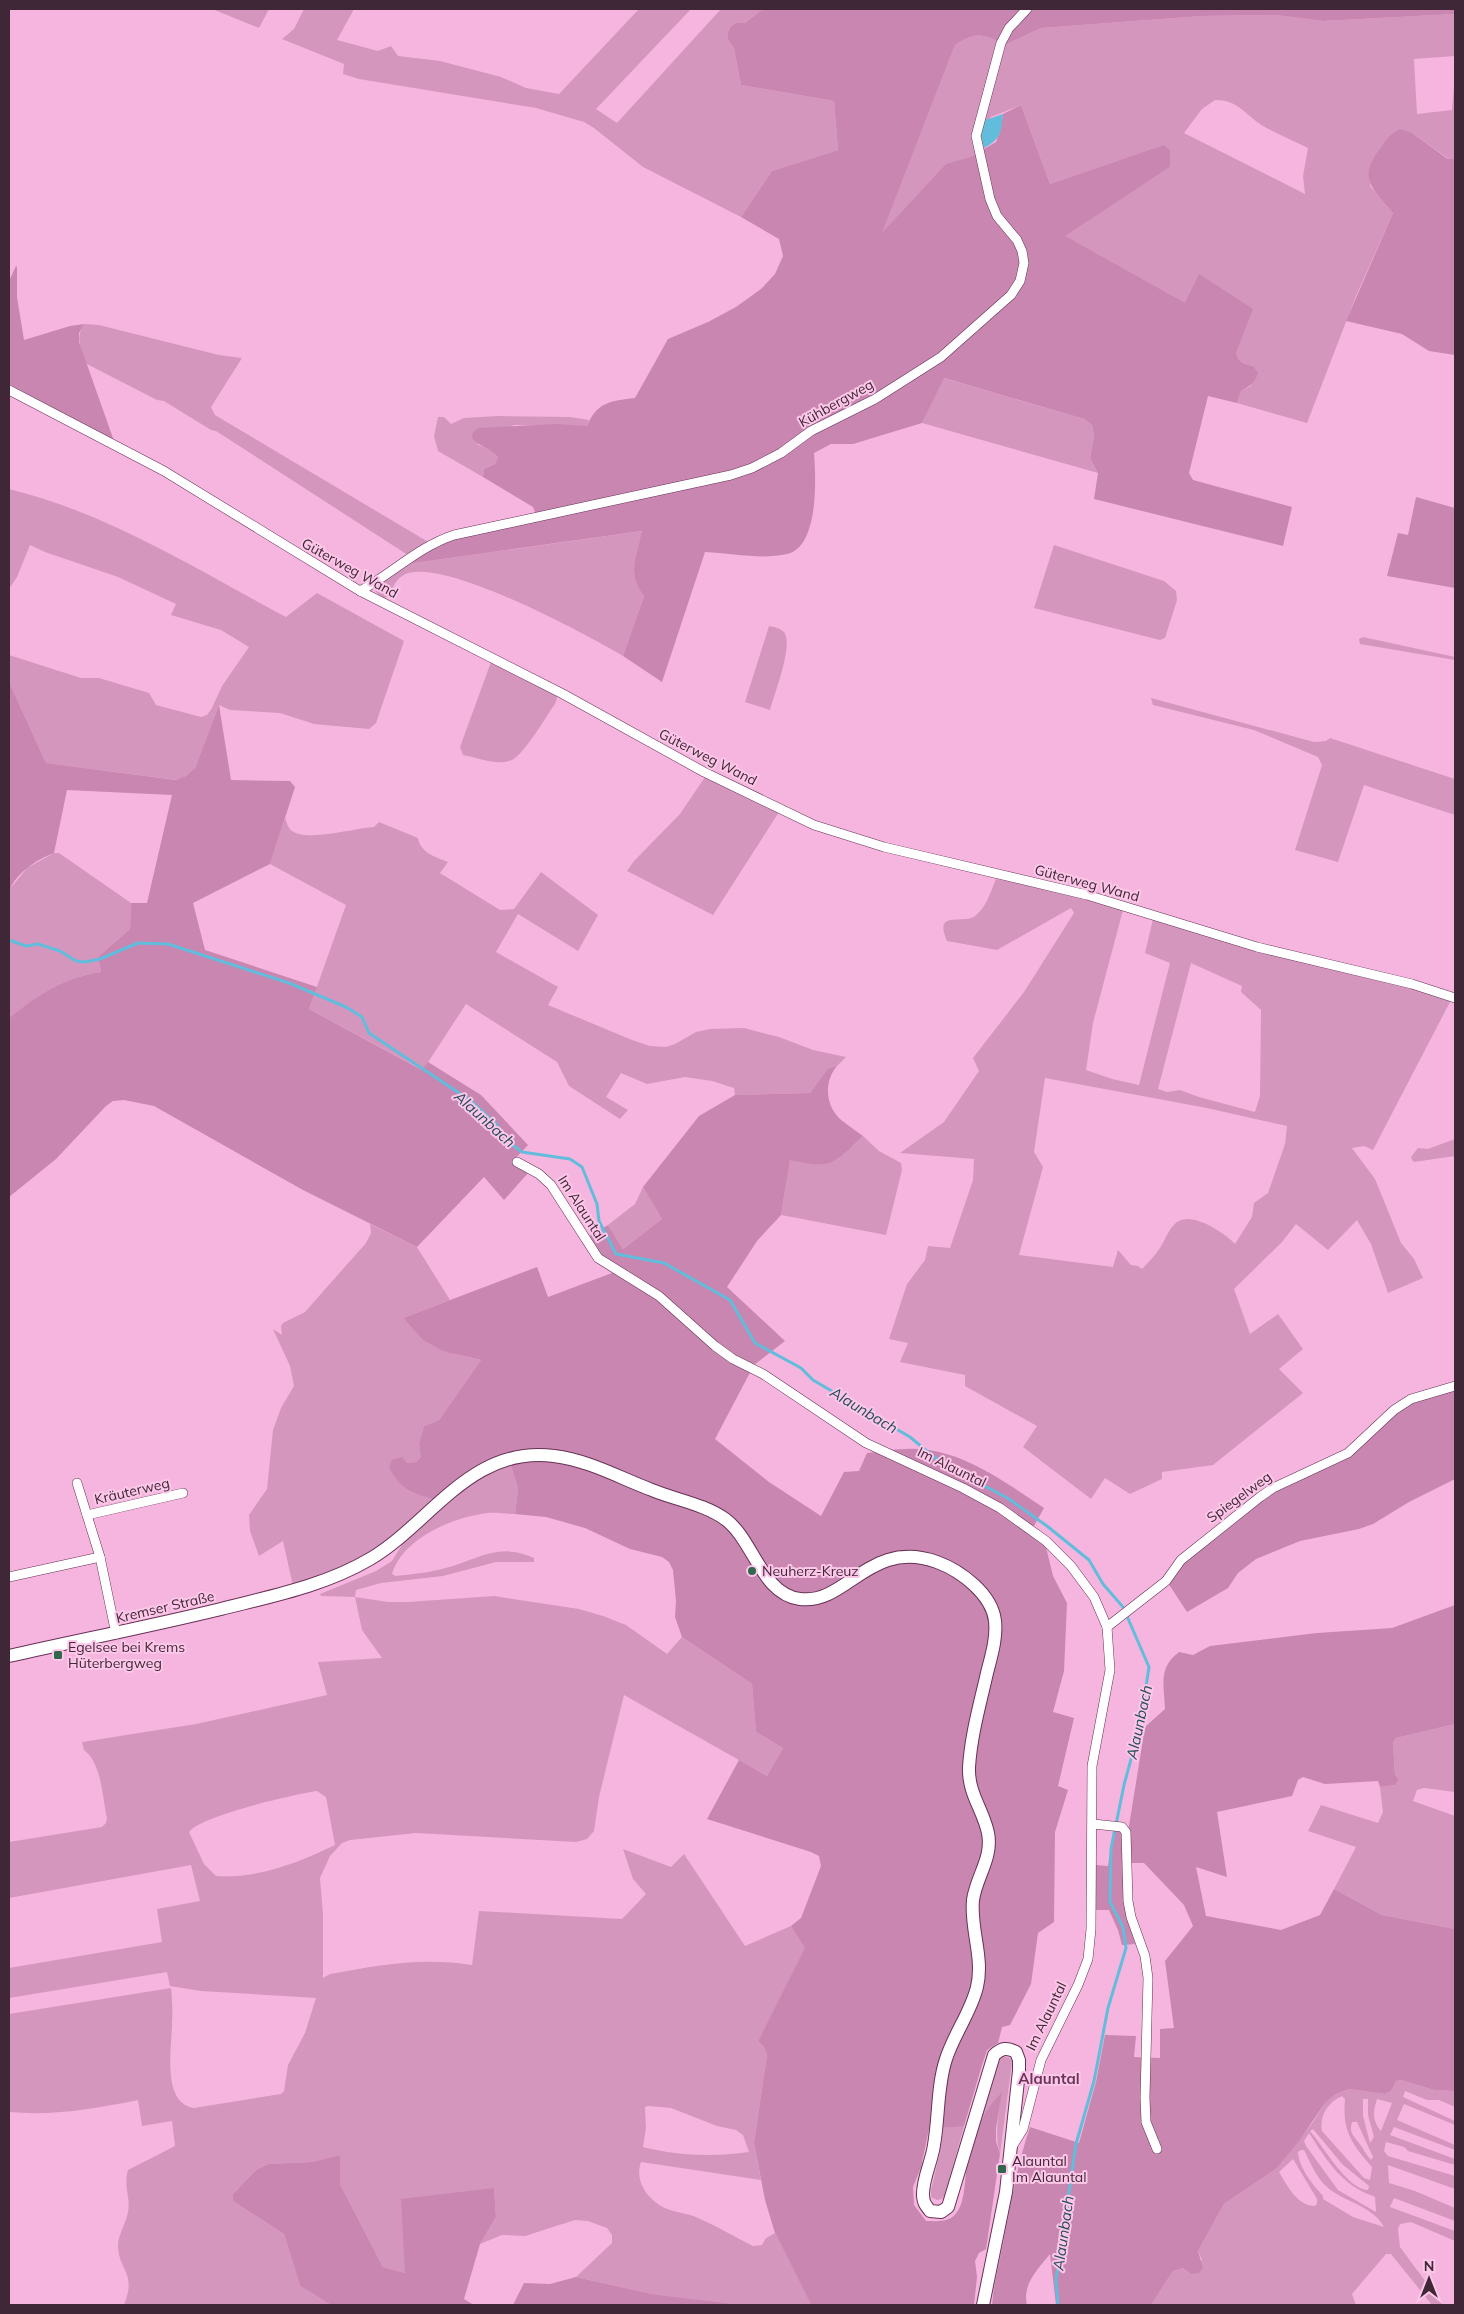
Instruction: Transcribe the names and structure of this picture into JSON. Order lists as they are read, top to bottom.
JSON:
{
  "streets": {
    "street": [
      "Kühbergweg",
      "Güterweg Wand",
      "Im Alauntal",
      "Kräuterweg",
      "Spiegelweg",
      "Kremser Straße"
    ]
  },
  "crossings": [
    ["Kühbergweg", "Güterweg Wand"],
    ["Im Alauntal", "Spiegelweg"],
    ["Im Alauntal", "Kremser Straße"]
  ],
  "districts": ["Alauntal"],
  "water": ["Alaunbach"],
  "places": {
    "other": ["Neuherz-Kreuz"],
    "transit": ["Egelsee bei Krems Hüterbergweg", "Alauntal Im Alauntal"]
  },
  "north": "top"
}
